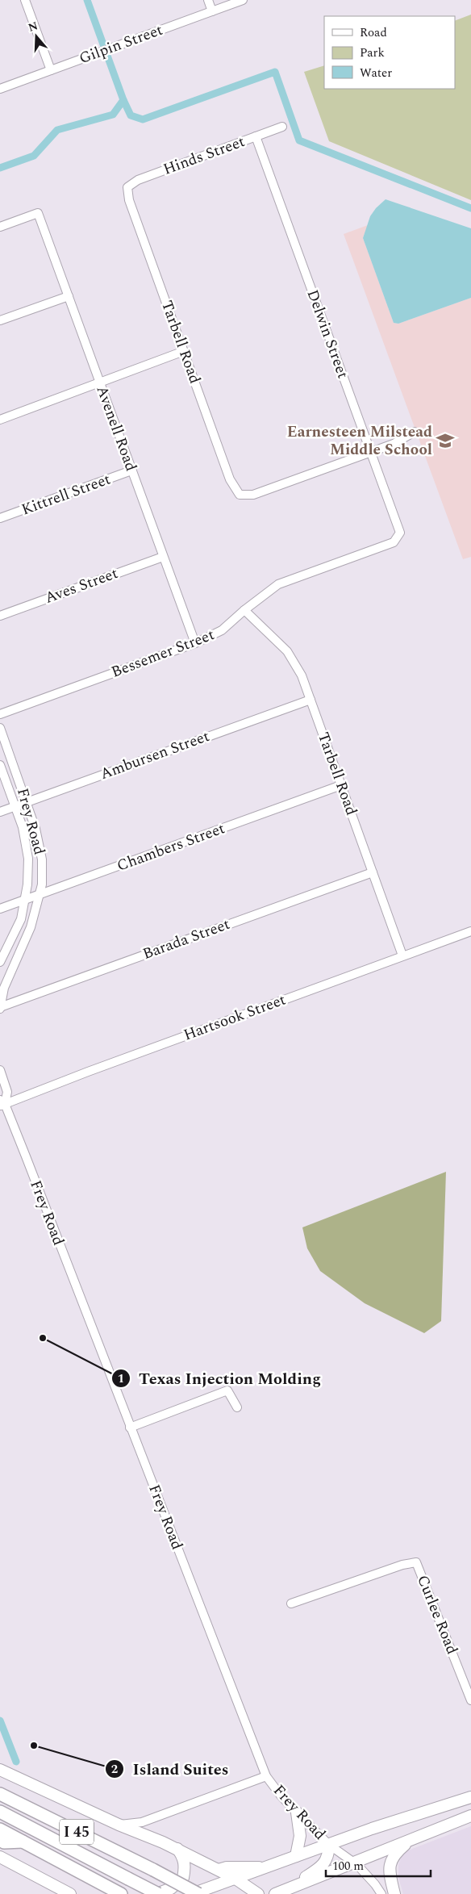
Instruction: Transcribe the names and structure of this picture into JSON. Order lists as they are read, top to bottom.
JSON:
{
  "streets": {
    "highway": ["I 45"],
    "street": [
      "Gilpin Street",
      "Hinds Street",
      "Delwin Street",
      "Tarbell Road",
      "Avenell Road",
      "Kittrell Street",
      "Aves Street",
      "Bessemer Street",
      "Ambursen Street",
      "Frey Road",
      "Chambers Street",
      "Barada Street",
      "Hartsook Street",
      "Curlee Road"
    ]
  },
  "crossings": [
    ["Hinds Street", "Delwin Street"],
    ["Hinds Street", "Tarbell Road"],
    ["Delwin Street", "Tarbell Road"],
    ["Delwin Street", "Bessemer Street"],
    ["Tarbell Road", "Bessemer Street"],
    ["Tarbell Road", "Ambursen Street"],
    ["Tarbell Road", "Chambers Street"],
    ["Tarbell Road", "Barada Street"],
    ["Tarbell Road", "Hartsook Street"],
    ["Avenell Road", "Kittrell Street"],
    ["Avenell Road", "Aves Street"],
    ["Avenell Road", "Bessemer Street"],
    ["Ambursen Street", "Frey Road"],
    ["Frey Road", "Chambers Street"],
    ["Frey Road", "Barada Street"],
    ["Frey Road", "Hartsook Street"]
  ],
  "places": {
    "school or university": ["Earnesteen Milstead Middle School"],
    "other": ["Texas Injection Molding", "Island Suites"]
  },
  "legend": ["Road", "Park", "Water"],
  "scale_bar": "100 m",
  "north": "top"
}
